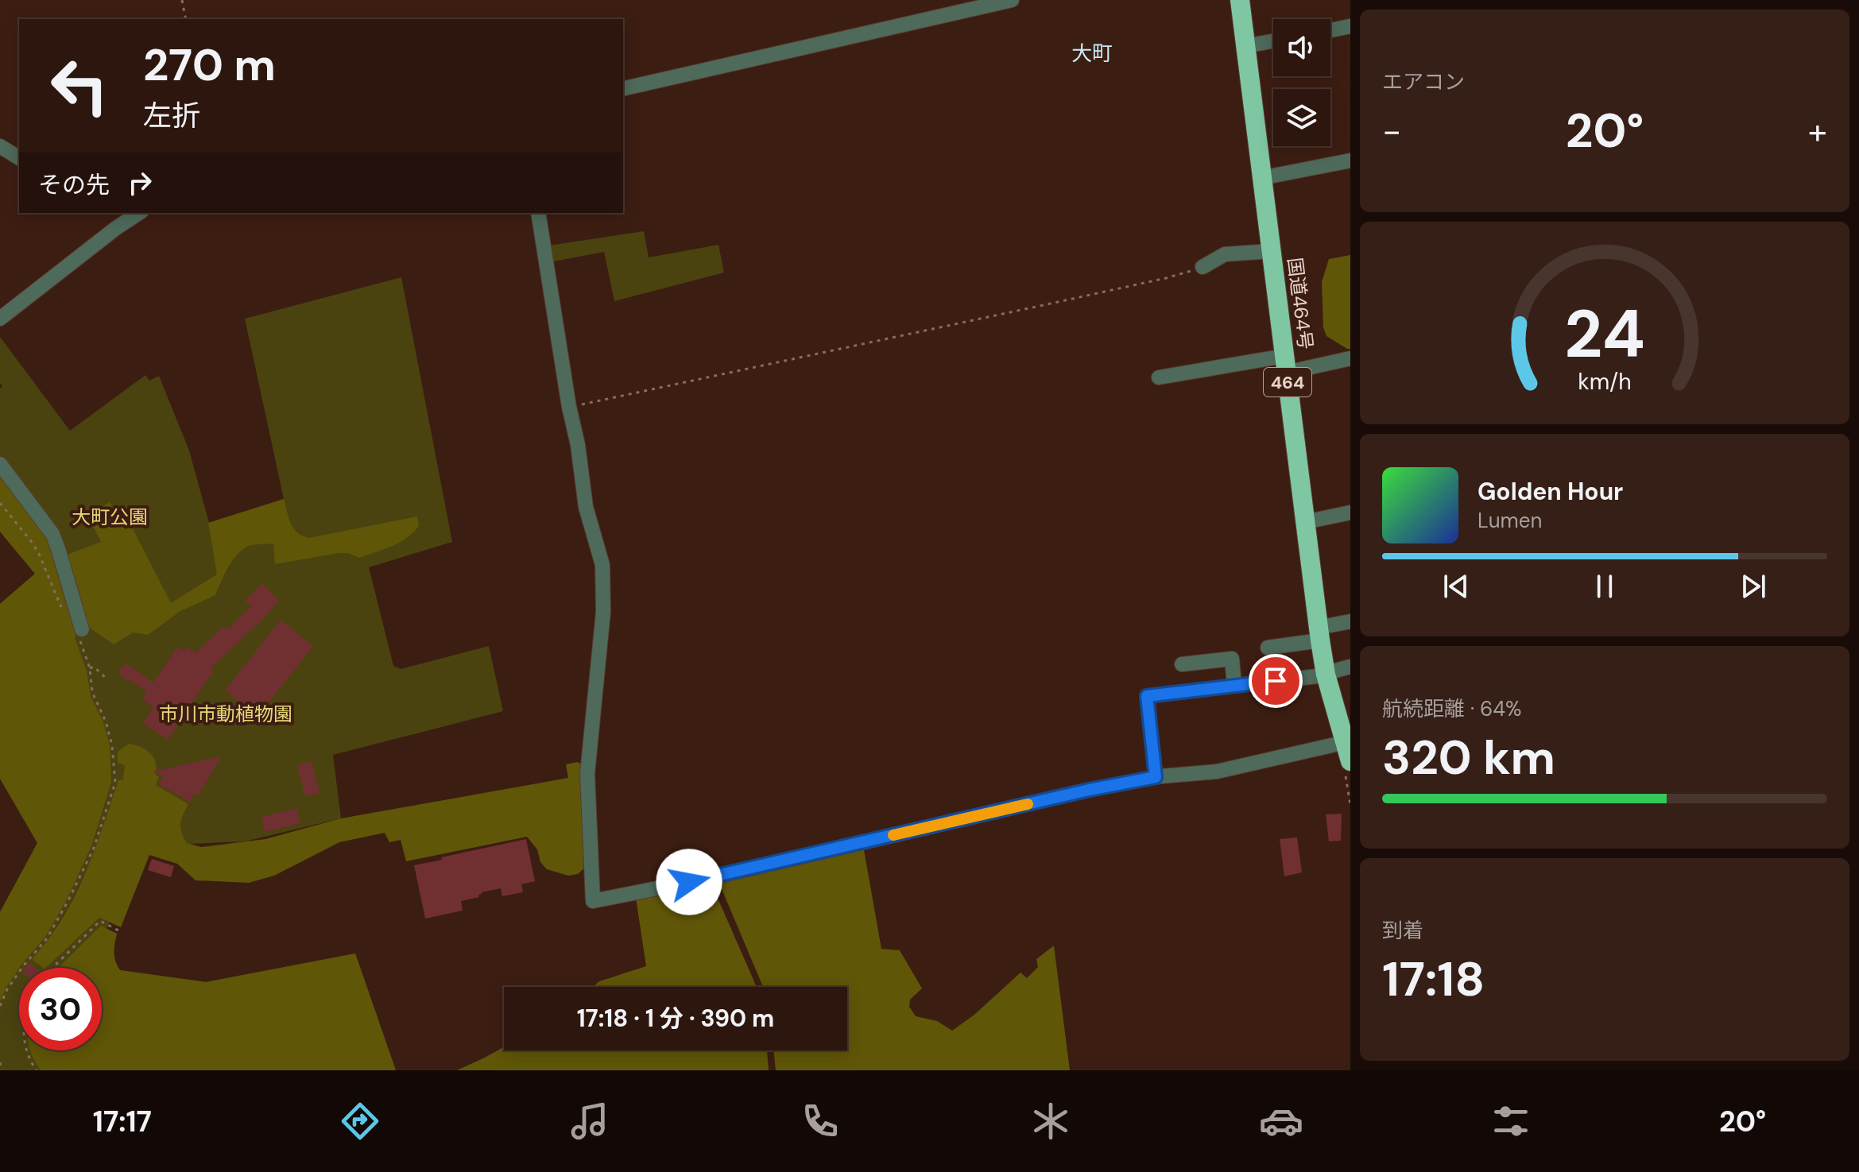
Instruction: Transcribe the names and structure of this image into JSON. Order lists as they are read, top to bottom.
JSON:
{
  "streets": {
    "highway": ["国道464号", "464"]
  },
  "districts": ["大町"],
  "parks": ["大町公園", "市川市動植物園"],
  "page": {
    "tile": [
      "エアコン",
      ["航続距離 · 64%", "320 km"],
      ["到着", "17:18"]
    ],
    "turn": ["270 m", "左折"],
    "heat": ["−", "20°", "+"],
    "then": "その先",
    "song": ["Golden Hour", "Lumen"],
    "limit": "30",
    "trip": "17:18 · 1 分 · 390 m",
    "tabs": ["17:17", "20°"],
    "gauge": ["24", "km/h"]
  }
}
